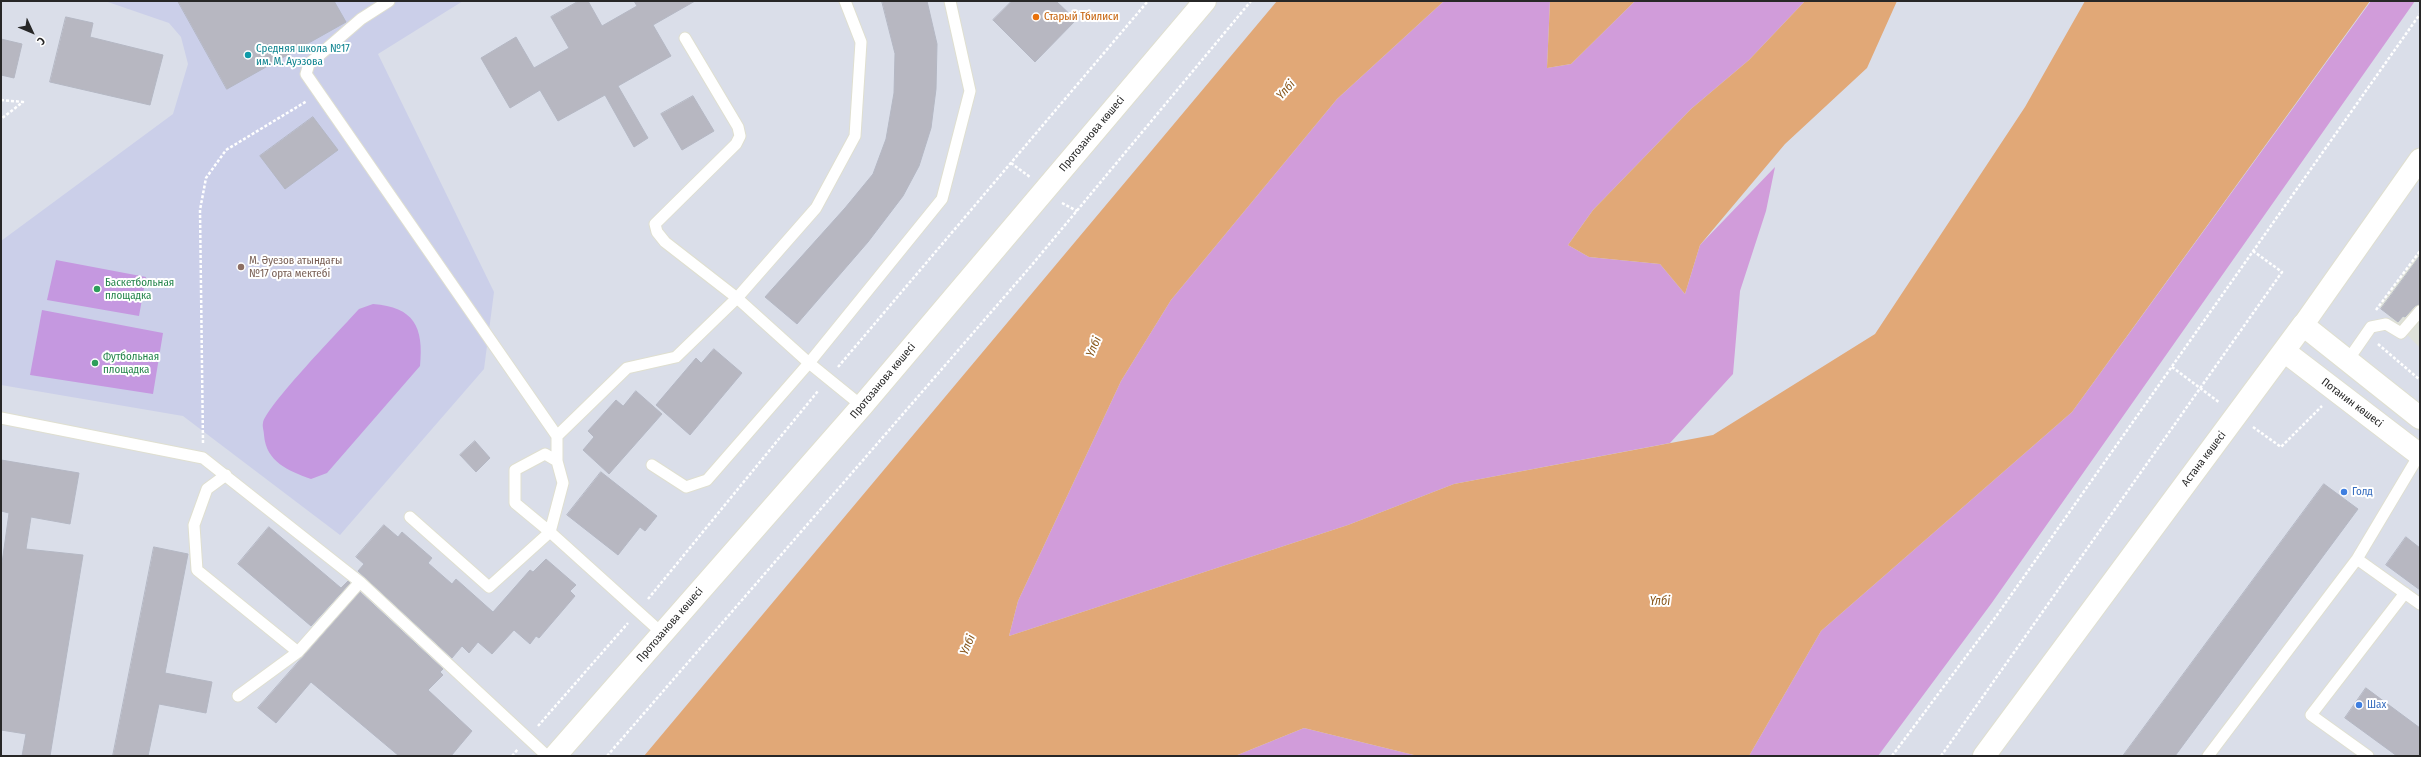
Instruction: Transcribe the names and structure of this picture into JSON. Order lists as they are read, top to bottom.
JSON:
{
  "streets": {
    "street": ["Протозанова көшесі", "Потанин көшесі", "Астана көшесі"]
  },
  "crossings": [
    ["Потанин көшесі", "Астана көшесі"]
  ],
  "water": ["Үлбі"],
  "places": [
    "Старый Тбилиси",
    "Средняя школа №17 им. М. Ауэзова",
    "М. Әуезов атындағы №17 орта мектебі",
    "Баскетбольная площадка",
    "Футбольная площадка",
    "Голд",
    "Шах"
  ],
  "north": "bottom right"
}
